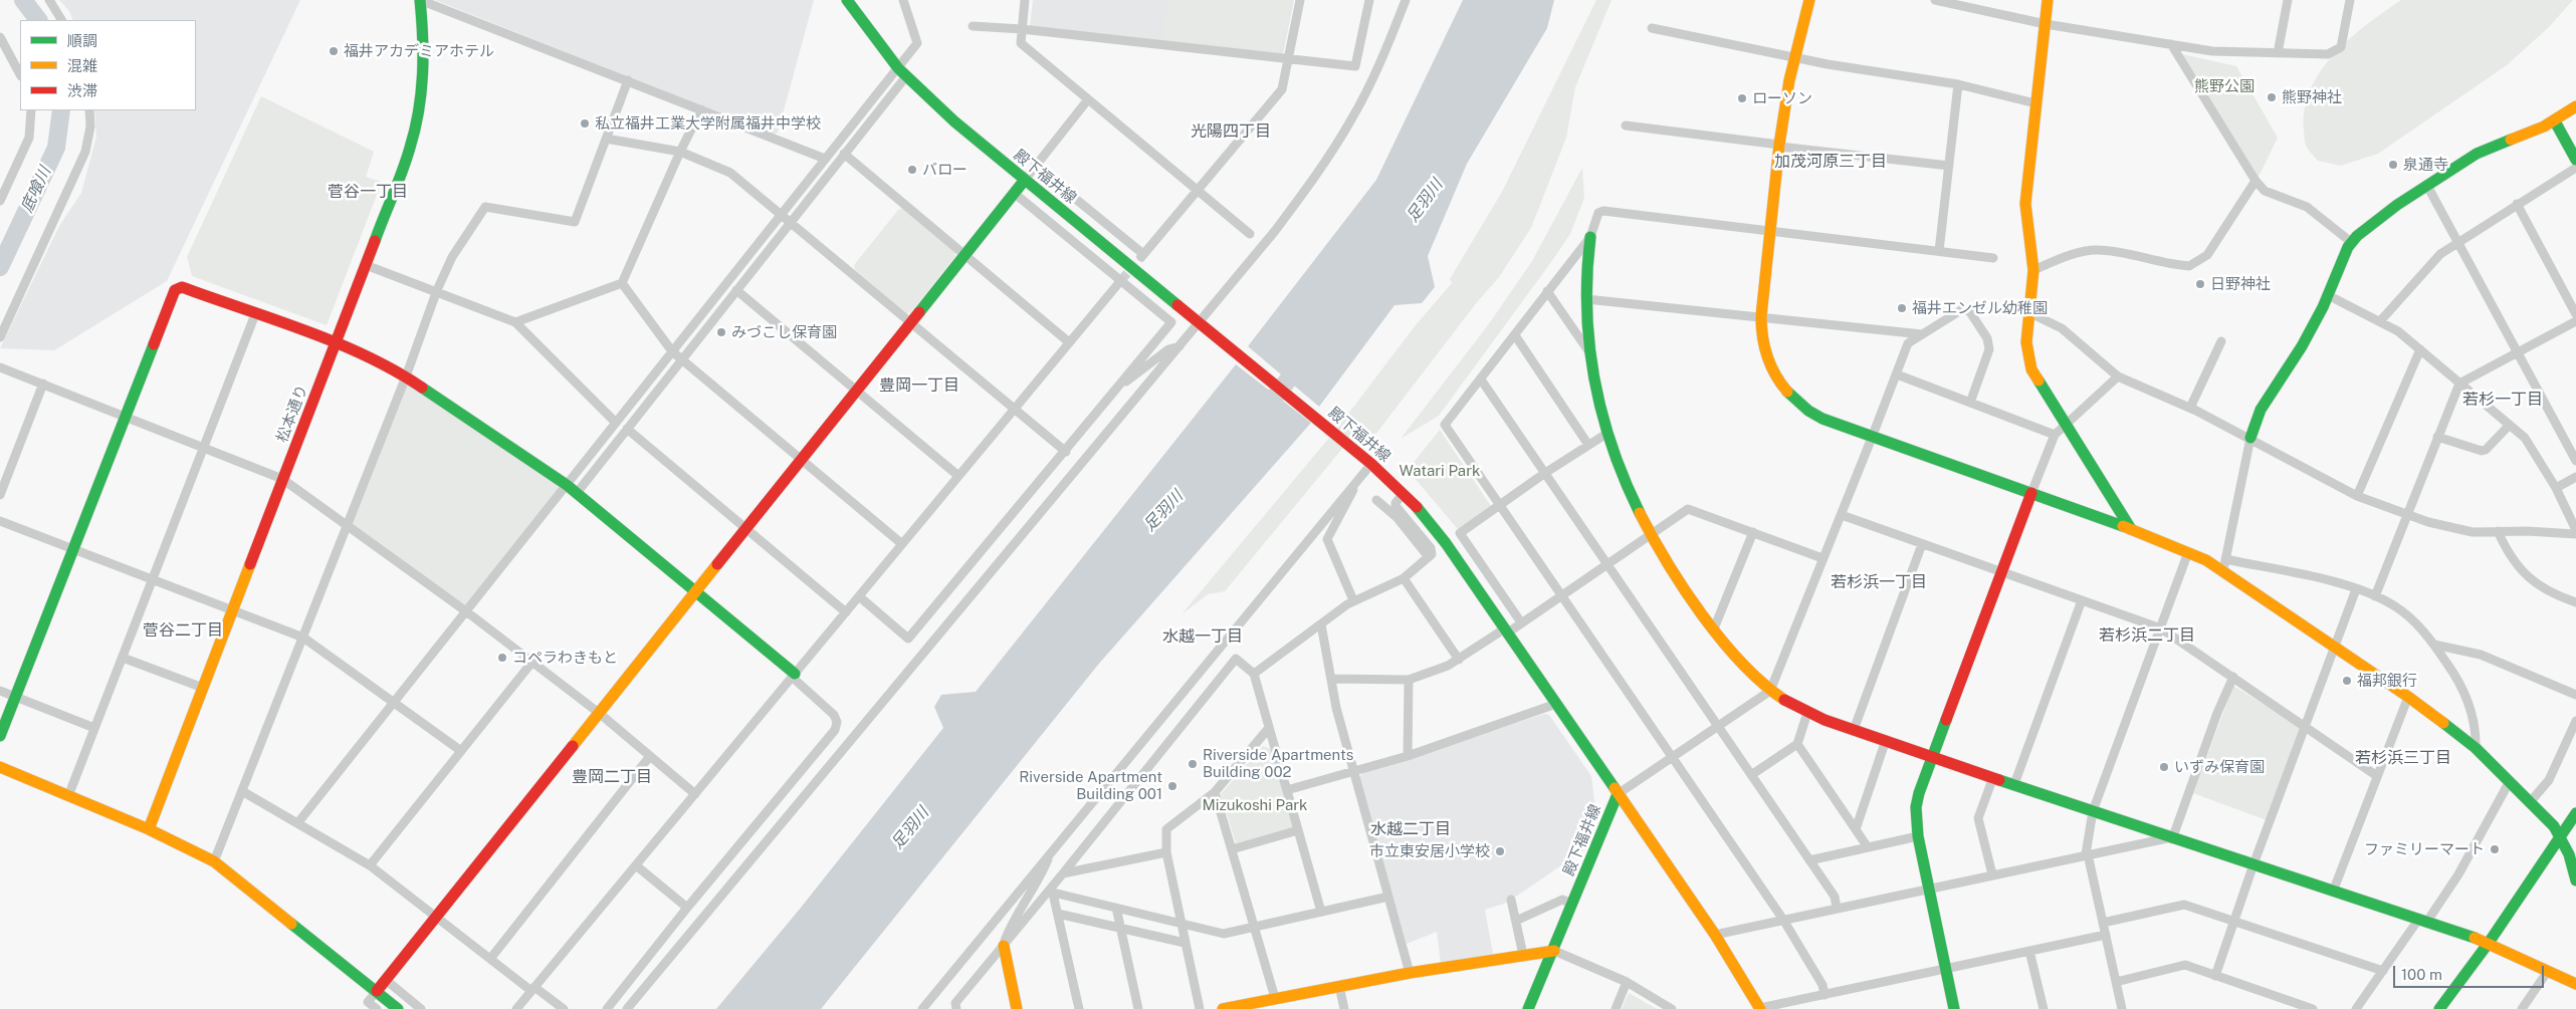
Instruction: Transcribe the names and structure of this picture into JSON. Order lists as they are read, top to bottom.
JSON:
{
  "streets": {
    "street": ["殿下福井線", "松本通り"]
  },
  "districts": [
    "光陽四丁目",
    "加茂河原三丁目",
    "菅谷一丁目",
    "豊岡一丁目",
    "若杉一丁目",
    "若杉浜一丁目",
    "菅谷二丁目",
    "若杉浜二丁目",
    "水越一丁目",
    "若杉浜三丁目",
    "豊岡二丁目",
    "水越二丁目"
  ],
  "water": ["底喰川", "足羽川"],
  "parks": ["熊野公園", "Watari Park", "Mizukoshi Park"],
  "places": [
    "福井アカデミアホテル",
    "熊野神社",
    "ローソン",
    "私立福井工業大学附属福井中学校",
    "泉通寺",
    "バロー",
    "日野神社",
    "福井エンゼル幼稚園",
    "みづこし保育園",
    "コペラわきもと",
    "福邦銀行",
    "Riverside Apartments Building 002",
    "いずみ保育園",
    "Riverside Apartment Building 001",
    "ファミリーマート",
    "市立東安居小学校"
  ],
  "legend": ["順調", "混雑", "渋滞"],
  "scale_bar": "100 m"
}
